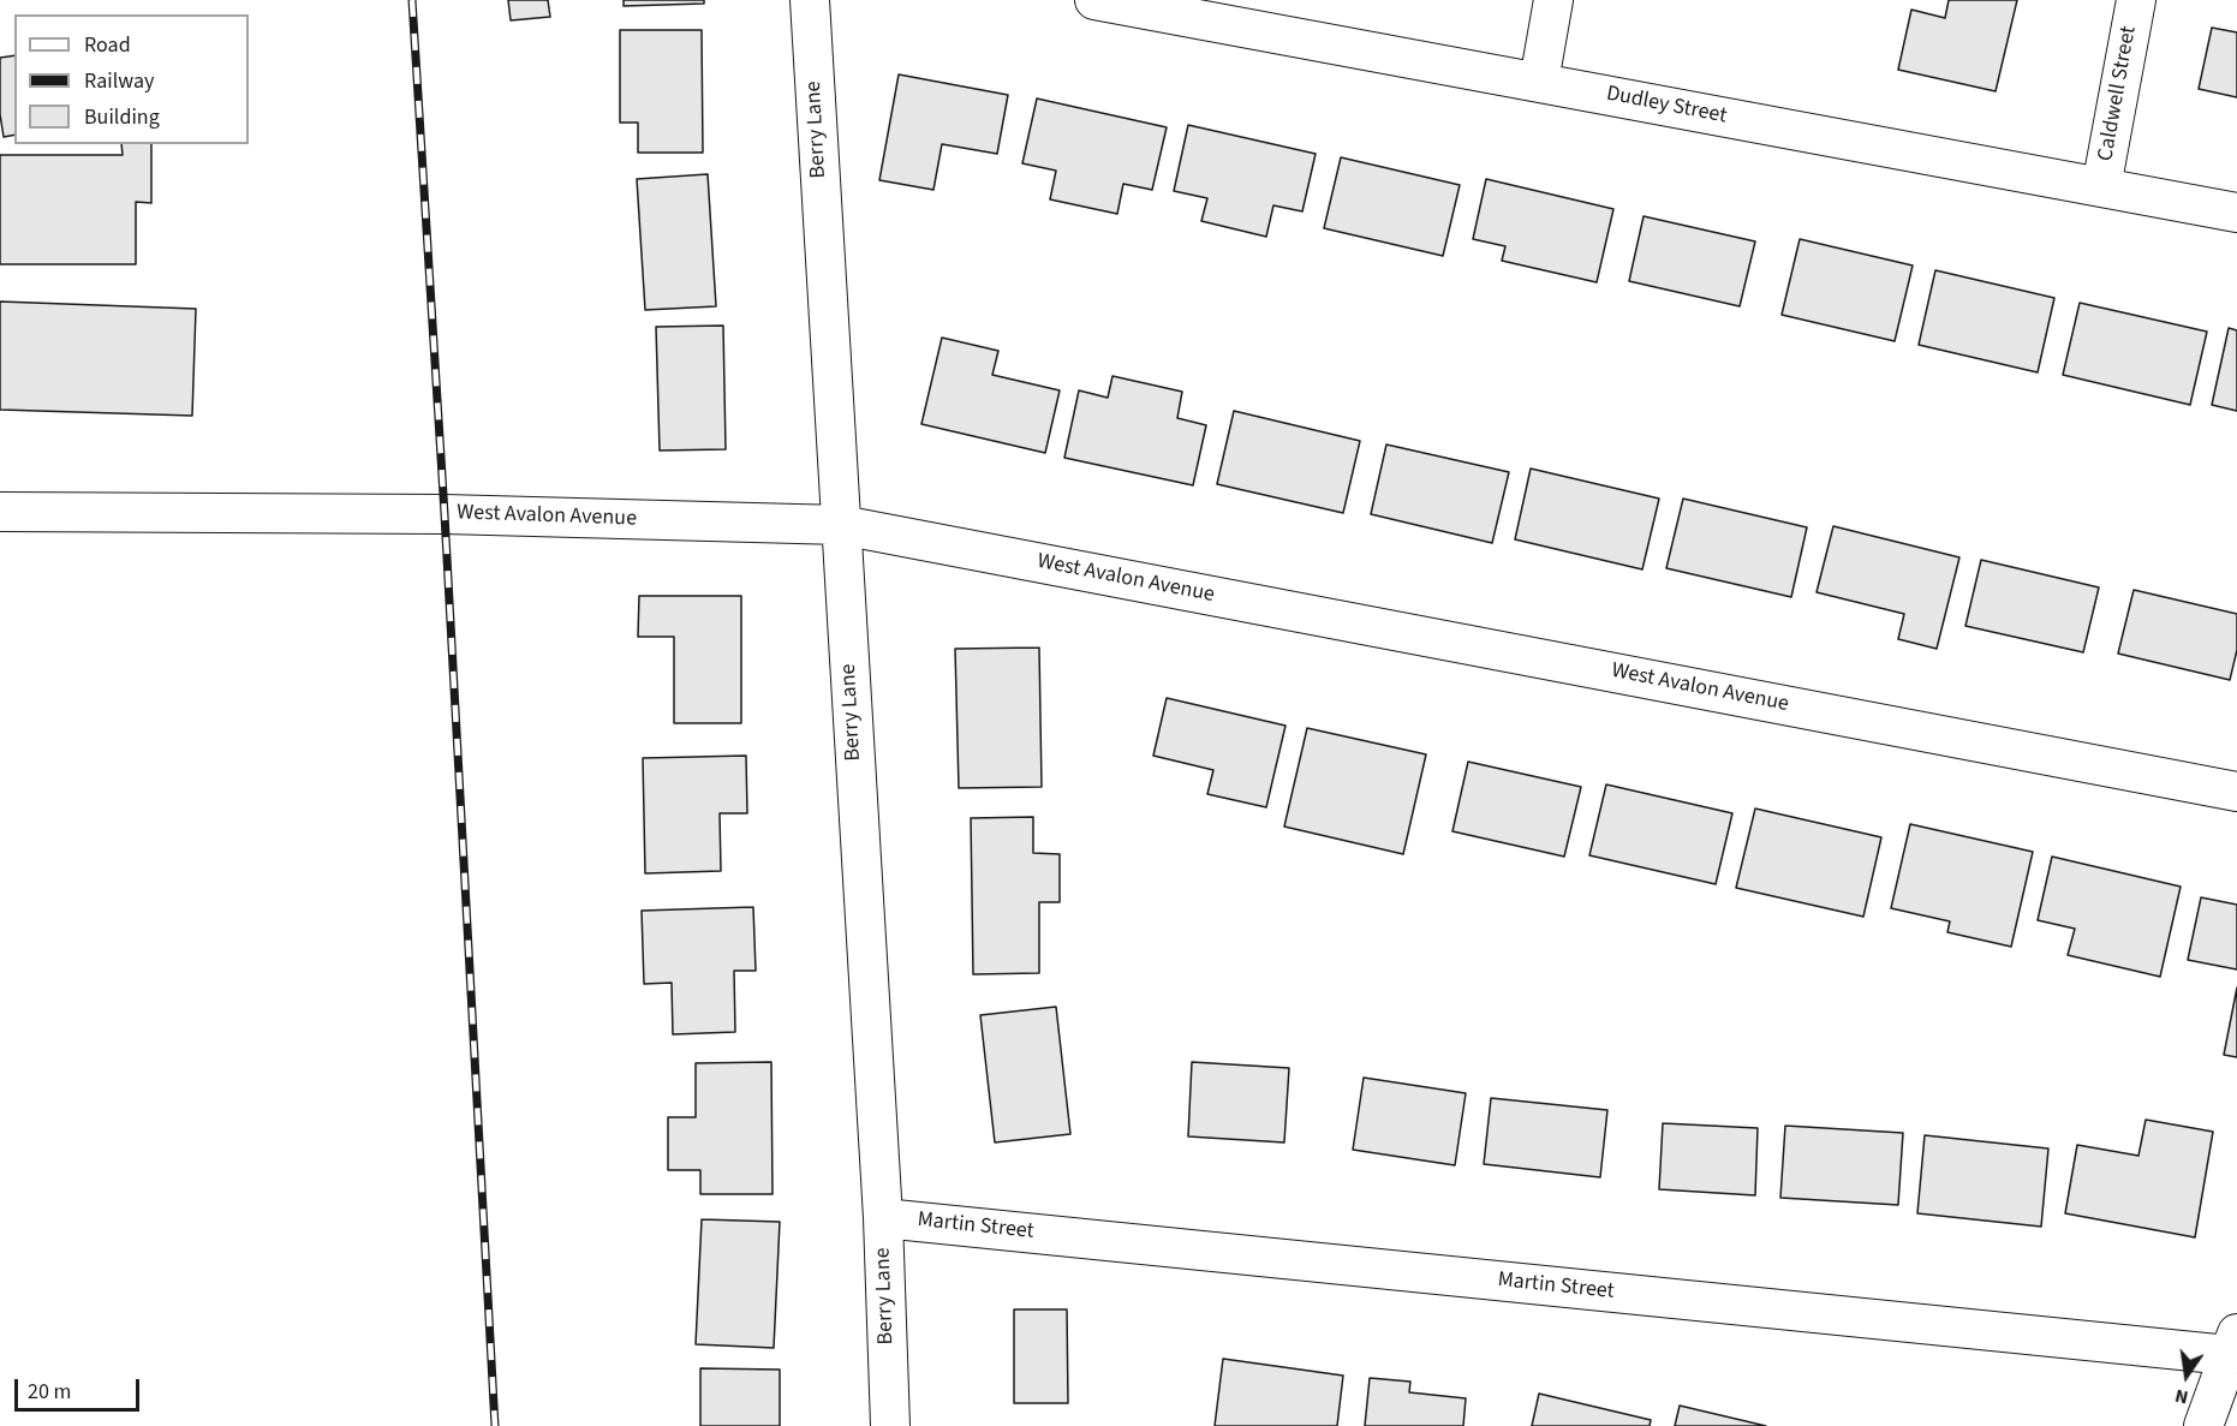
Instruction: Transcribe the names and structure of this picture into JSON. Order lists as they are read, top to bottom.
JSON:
{
  "streets": {
    "street": [
      "Caldwell Street",
      "Dudley Street",
      "Berry Lane",
      "West Avalon Avenue",
      "Martin Street"
    ]
  },
  "crossings": [
    ["Caldwell Street", "Dudley Street"],
    ["Berry Lane", "West Avalon Avenue"],
    ["Berry Lane", "Martin Street"]
  ],
  "legend": ["Road", "Railway", "Building"],
  "scale_bar": "20 m",
  "north": "bottom"
}
